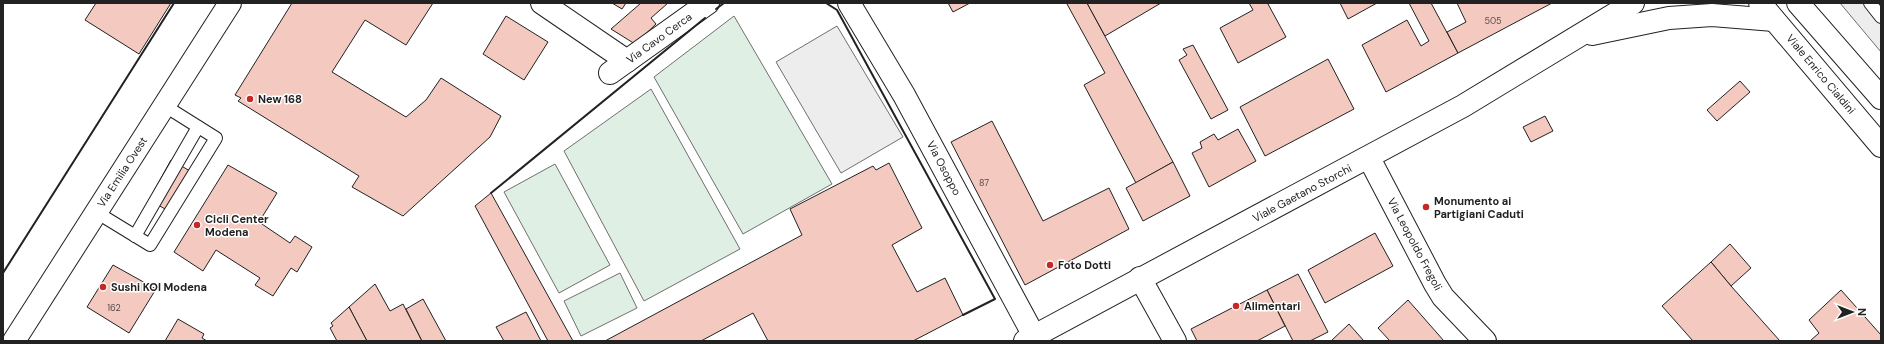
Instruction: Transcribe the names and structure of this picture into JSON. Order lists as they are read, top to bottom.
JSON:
{
  "streets": {
    "street": [
      "Via Cavo Cerca",
      "Viale Enrico Cialdini",
      "Via Osoppo",
      "Via Emilia Ovest",
      "Viale Gaetano Storchi",
      "Via Leopoldo Fregoli"
    ]
  },
  "crossings": [
    ["Viale Enrico Cialdini", "Viale Gaetano Storchi"],
    ["Via Osoppo", "Viale Gaetano Storchi"],
    ["Viale Gaetano Storchi", "Via Leopoldo Fregoli"]
  ],
  "places": [
    "New 168",
    "Monumento ai Partigiani Caduti",
    "Cicli Center Modena",
    "Foto Dotti",
    "Sushi KOI Modena",
    "Alimentari"
  ],
  "house_numbers": ["505", "87", "162"],
  "north": "right"
}
